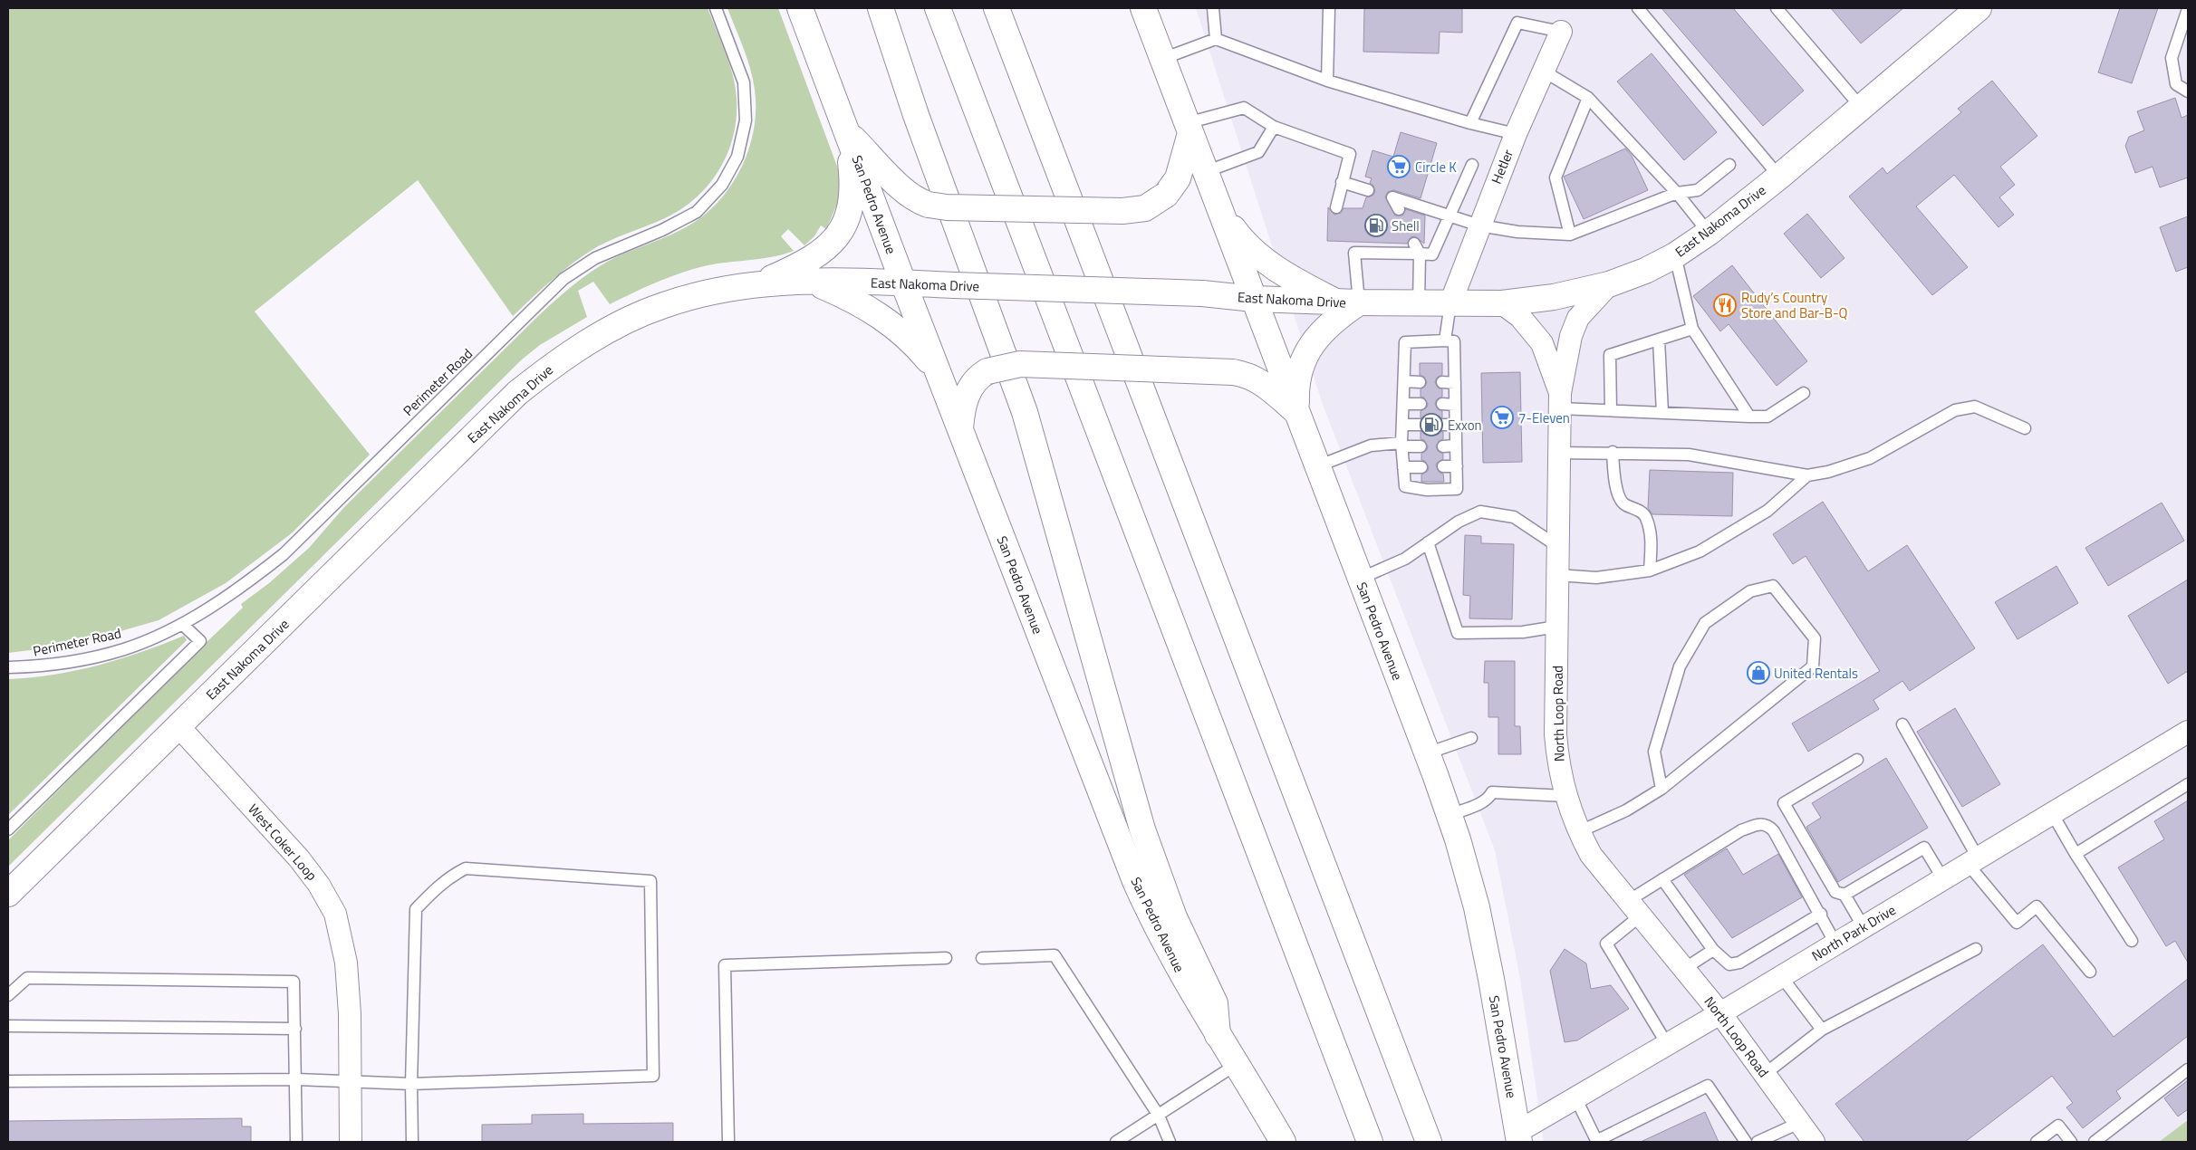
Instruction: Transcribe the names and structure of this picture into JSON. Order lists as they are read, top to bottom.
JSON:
{
  "streets": {
    "main road": ["San Pedro Avenue", "East Nakoma Drive"],
    "street": [
      "Hetler",
      "North Loop Road",
      "West Coker Loop",
      "North Park Drive"
    ],
    "lane": ["Perimeter Road"]
  },
  "crossings": [
    ["Hetler", "East Nakoma Drive"],
    ["San Pedro Avenue", "East Nakoma Drive"],
    ["San Pedro Avenue", "North Park Drive"],
    ["East Nakoma Drive", "North Loop Road"],
    ["East Nakoma Drive", "West Coker Loop"],
    ["North Loop Road", "North Park Drive"]
  ],
  "places": {
    "supermarket": ["Circle K", "7-Eleven"],
    "fuel station": ["Shell", "Exxon"],
    "restaurant": ["Rudy’s Country Store and Bar-B-Q"],
    "shop": ["United Rentals"]
  }
}
